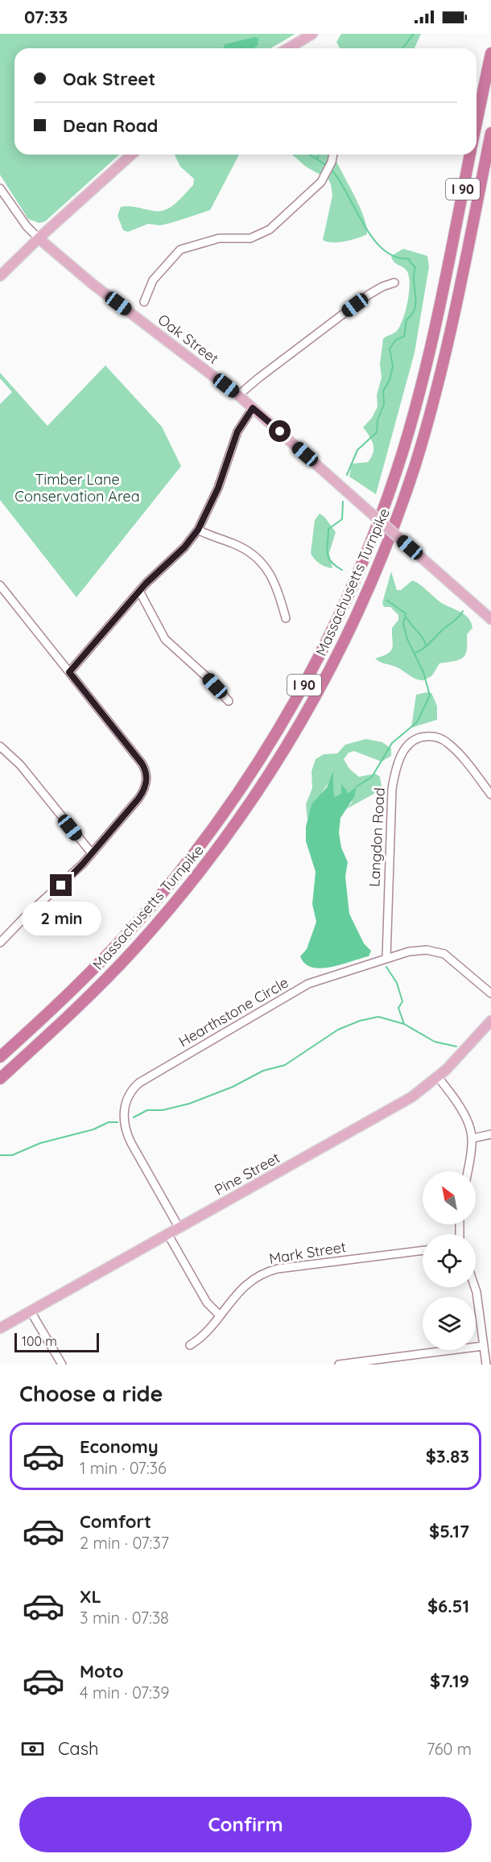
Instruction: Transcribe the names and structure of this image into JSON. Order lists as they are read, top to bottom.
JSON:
{
  "streets": {
    "highway": ["I 90", "Massachusetts Turnpike"],
    "main road": ["Oak Street", "Pine Street"],
    "street": ["Langdon Road", "Hearthstone Circle", "Mark Street"]
  },
  "crossings": [
    ["Langdon Road", "Hearthstone Circle"],
    ["Hearthstone Circle", "Pine Street"]
  ],
  "parks": ["Timber Lane Conservation Area"],
  "scale_bar": "100 m",
  "north": "top left",
  "page": {
    "status": "07:33",
    "banner": ["Oak Street", "Dean Road"],
    "bubble": "2 min",
    "scale": "100 m",
    "heading": "Choose a ride",
    "list": [
      {
        "name": "Economy",
        "note": "1 min · 07:36",
        "value": "$3.83"
      },
      {
        "name": "Comfort",
        "note": "2 min · 07:37",
        "value": "$5.17"
      },
      {
        "name": "XL",
        "note": "3 min · 07:38",
        "value": "$6.51"
      },
      {
        "name": "Moto",
        "note": "4 min · 07:39",
        "value": "$7.19"
      }
    ],
    "pay": ["Cash", "760 m"],
    "buttons": "Confirm"
  }
}
